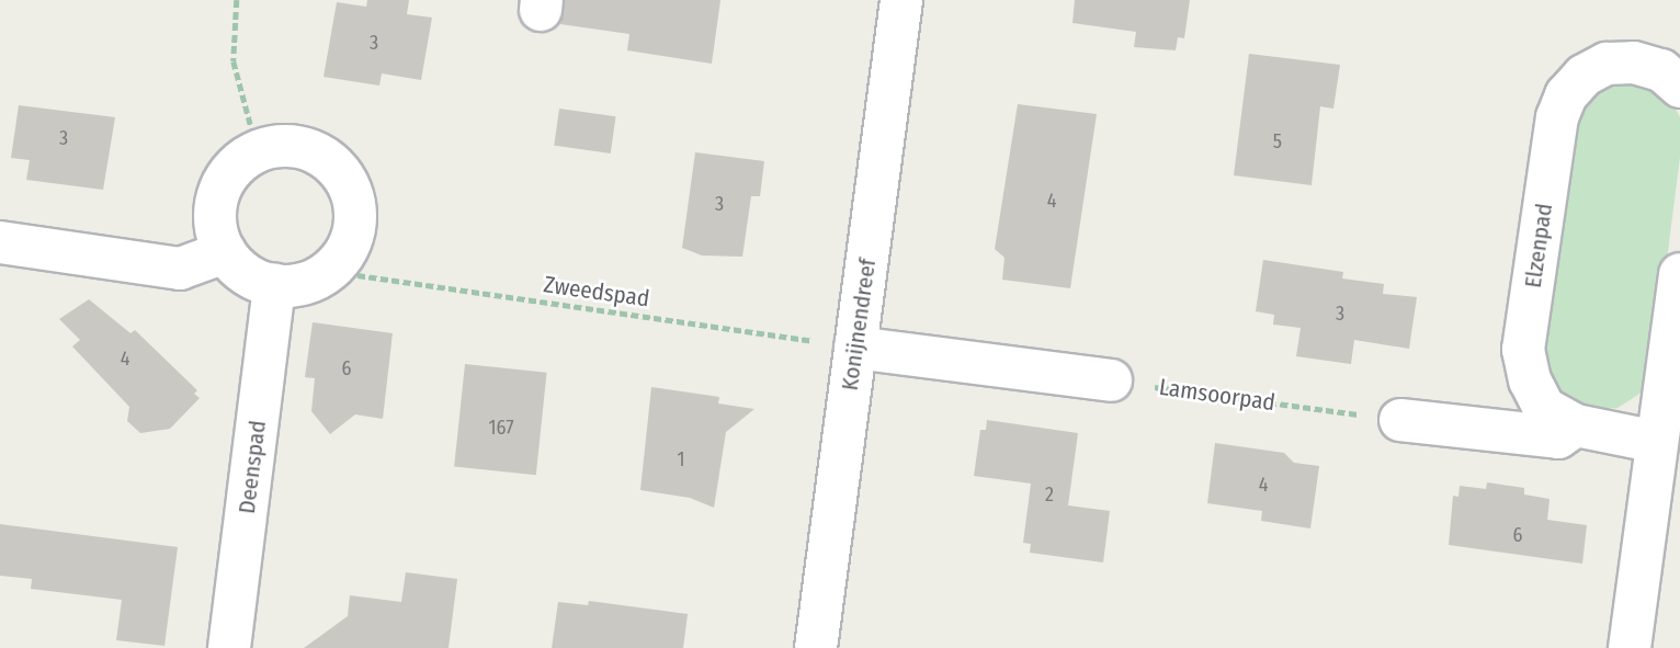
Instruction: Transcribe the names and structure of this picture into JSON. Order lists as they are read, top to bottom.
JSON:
{
  "streets": {
    "street": ["Elzenpad", "Konijnendreef", "Deenspad"],
    "path": ["Zweedspad", "Lamsoorpad"]
  },
  "crossings": [
    ["Zweedspad", "Konijnendreef"],
    ["Zweedspad", "Deenspad"]
  ],
  "house_numbers": [
    "3",
    "3",
    "5",
    "4",
    "3",
    "3",
    "4",
    "6",
    "167",
    "1",
    "4",
    "2",
    "6"
  ]
}
